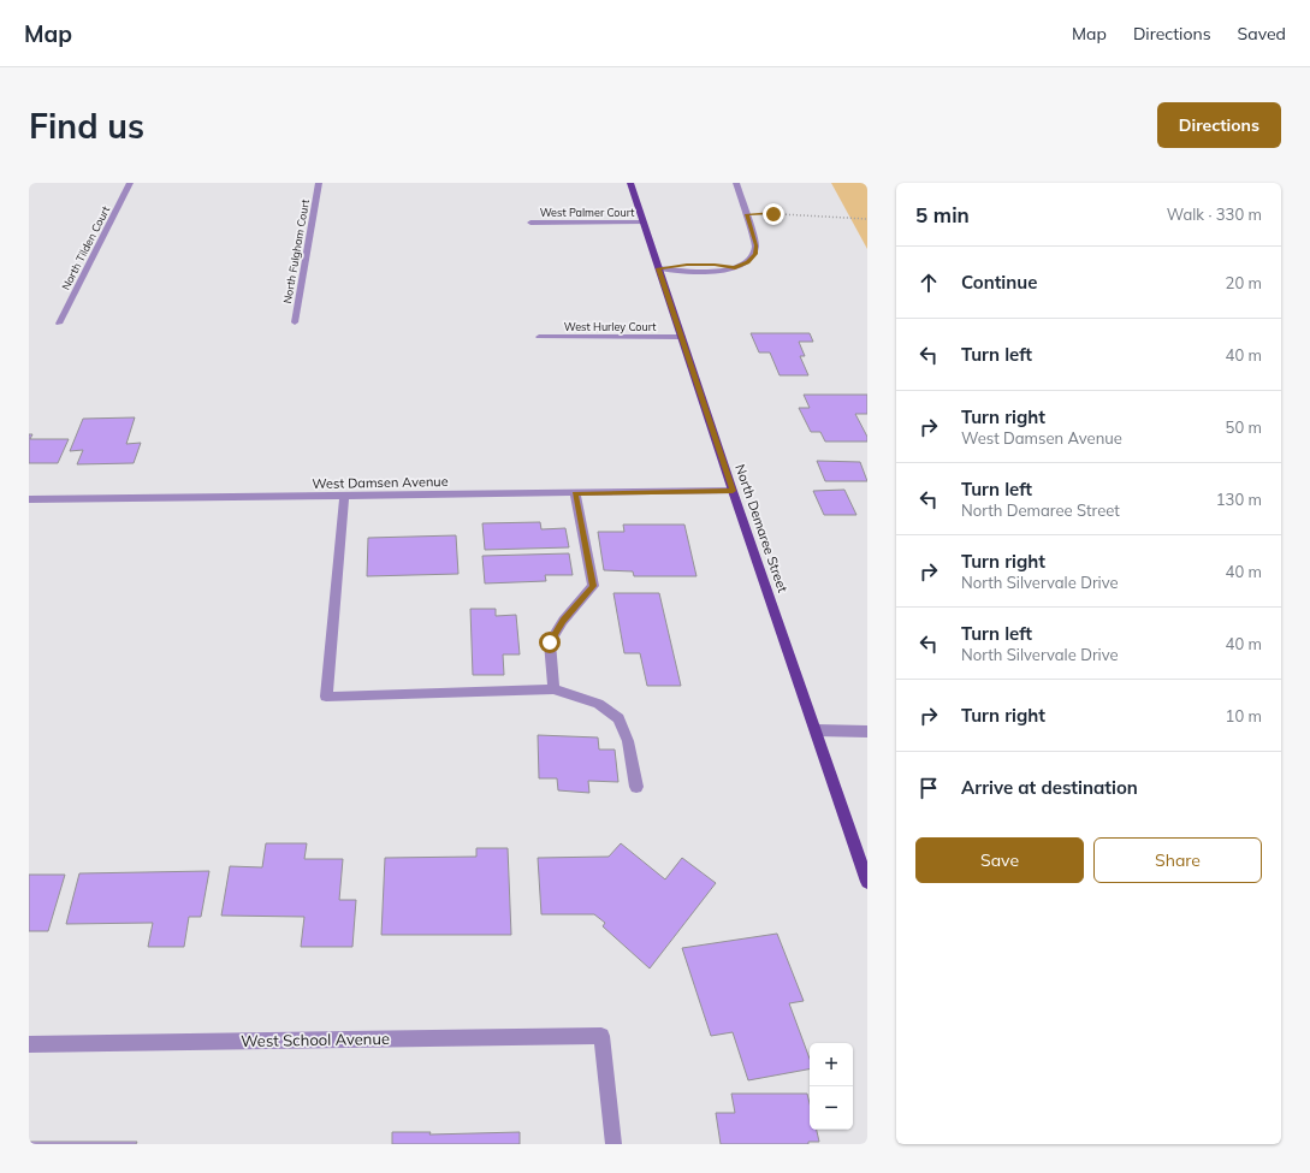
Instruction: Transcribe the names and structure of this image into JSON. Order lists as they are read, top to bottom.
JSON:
{
  "streets": {
    "main road": ["North Demaree Street"],
    "street": [
      "West Palmer Court",
      "North Tilden Court",
      "North Fulgham Court",
      "West Hurley Court",
      "West Damsen Avenue",
      "West School Avenue"
    ]
  },
  "crossings": [
    ["West Palmer Court", "North Demaree Street"],
    ["West Hurley Court", "North Demaree Street"],
    ["West Damsen Avenue", "North Demaree Street"]
  ],
  "page": {
    "header": "Map",
    "nav": ["Map", "Directions", "Saved"],
    "buttons": [
      "Directions",
      ["Save", "Share"]
    ],
    "title": "Find us",
    "heading": ["5 min", "Walk · 330 m"],
    "list": [
      ["Continue", "20 m"],
      ["Turn left", "40 m"],
      ["Turn right", "West Damsen Avenue", "50 m"],
      ["Turn left", "North Demaree Street", "130 m"],
      ["Turn right", "North Silvervale Drive", "40 m"],
      ["Turn left", "North Silvervale Drive", "40 m"],
      ["Turn right", "10 m"],
      "Arrive at destination"
    ],
    "map_buttons": ["+", "−"]
  }
}
